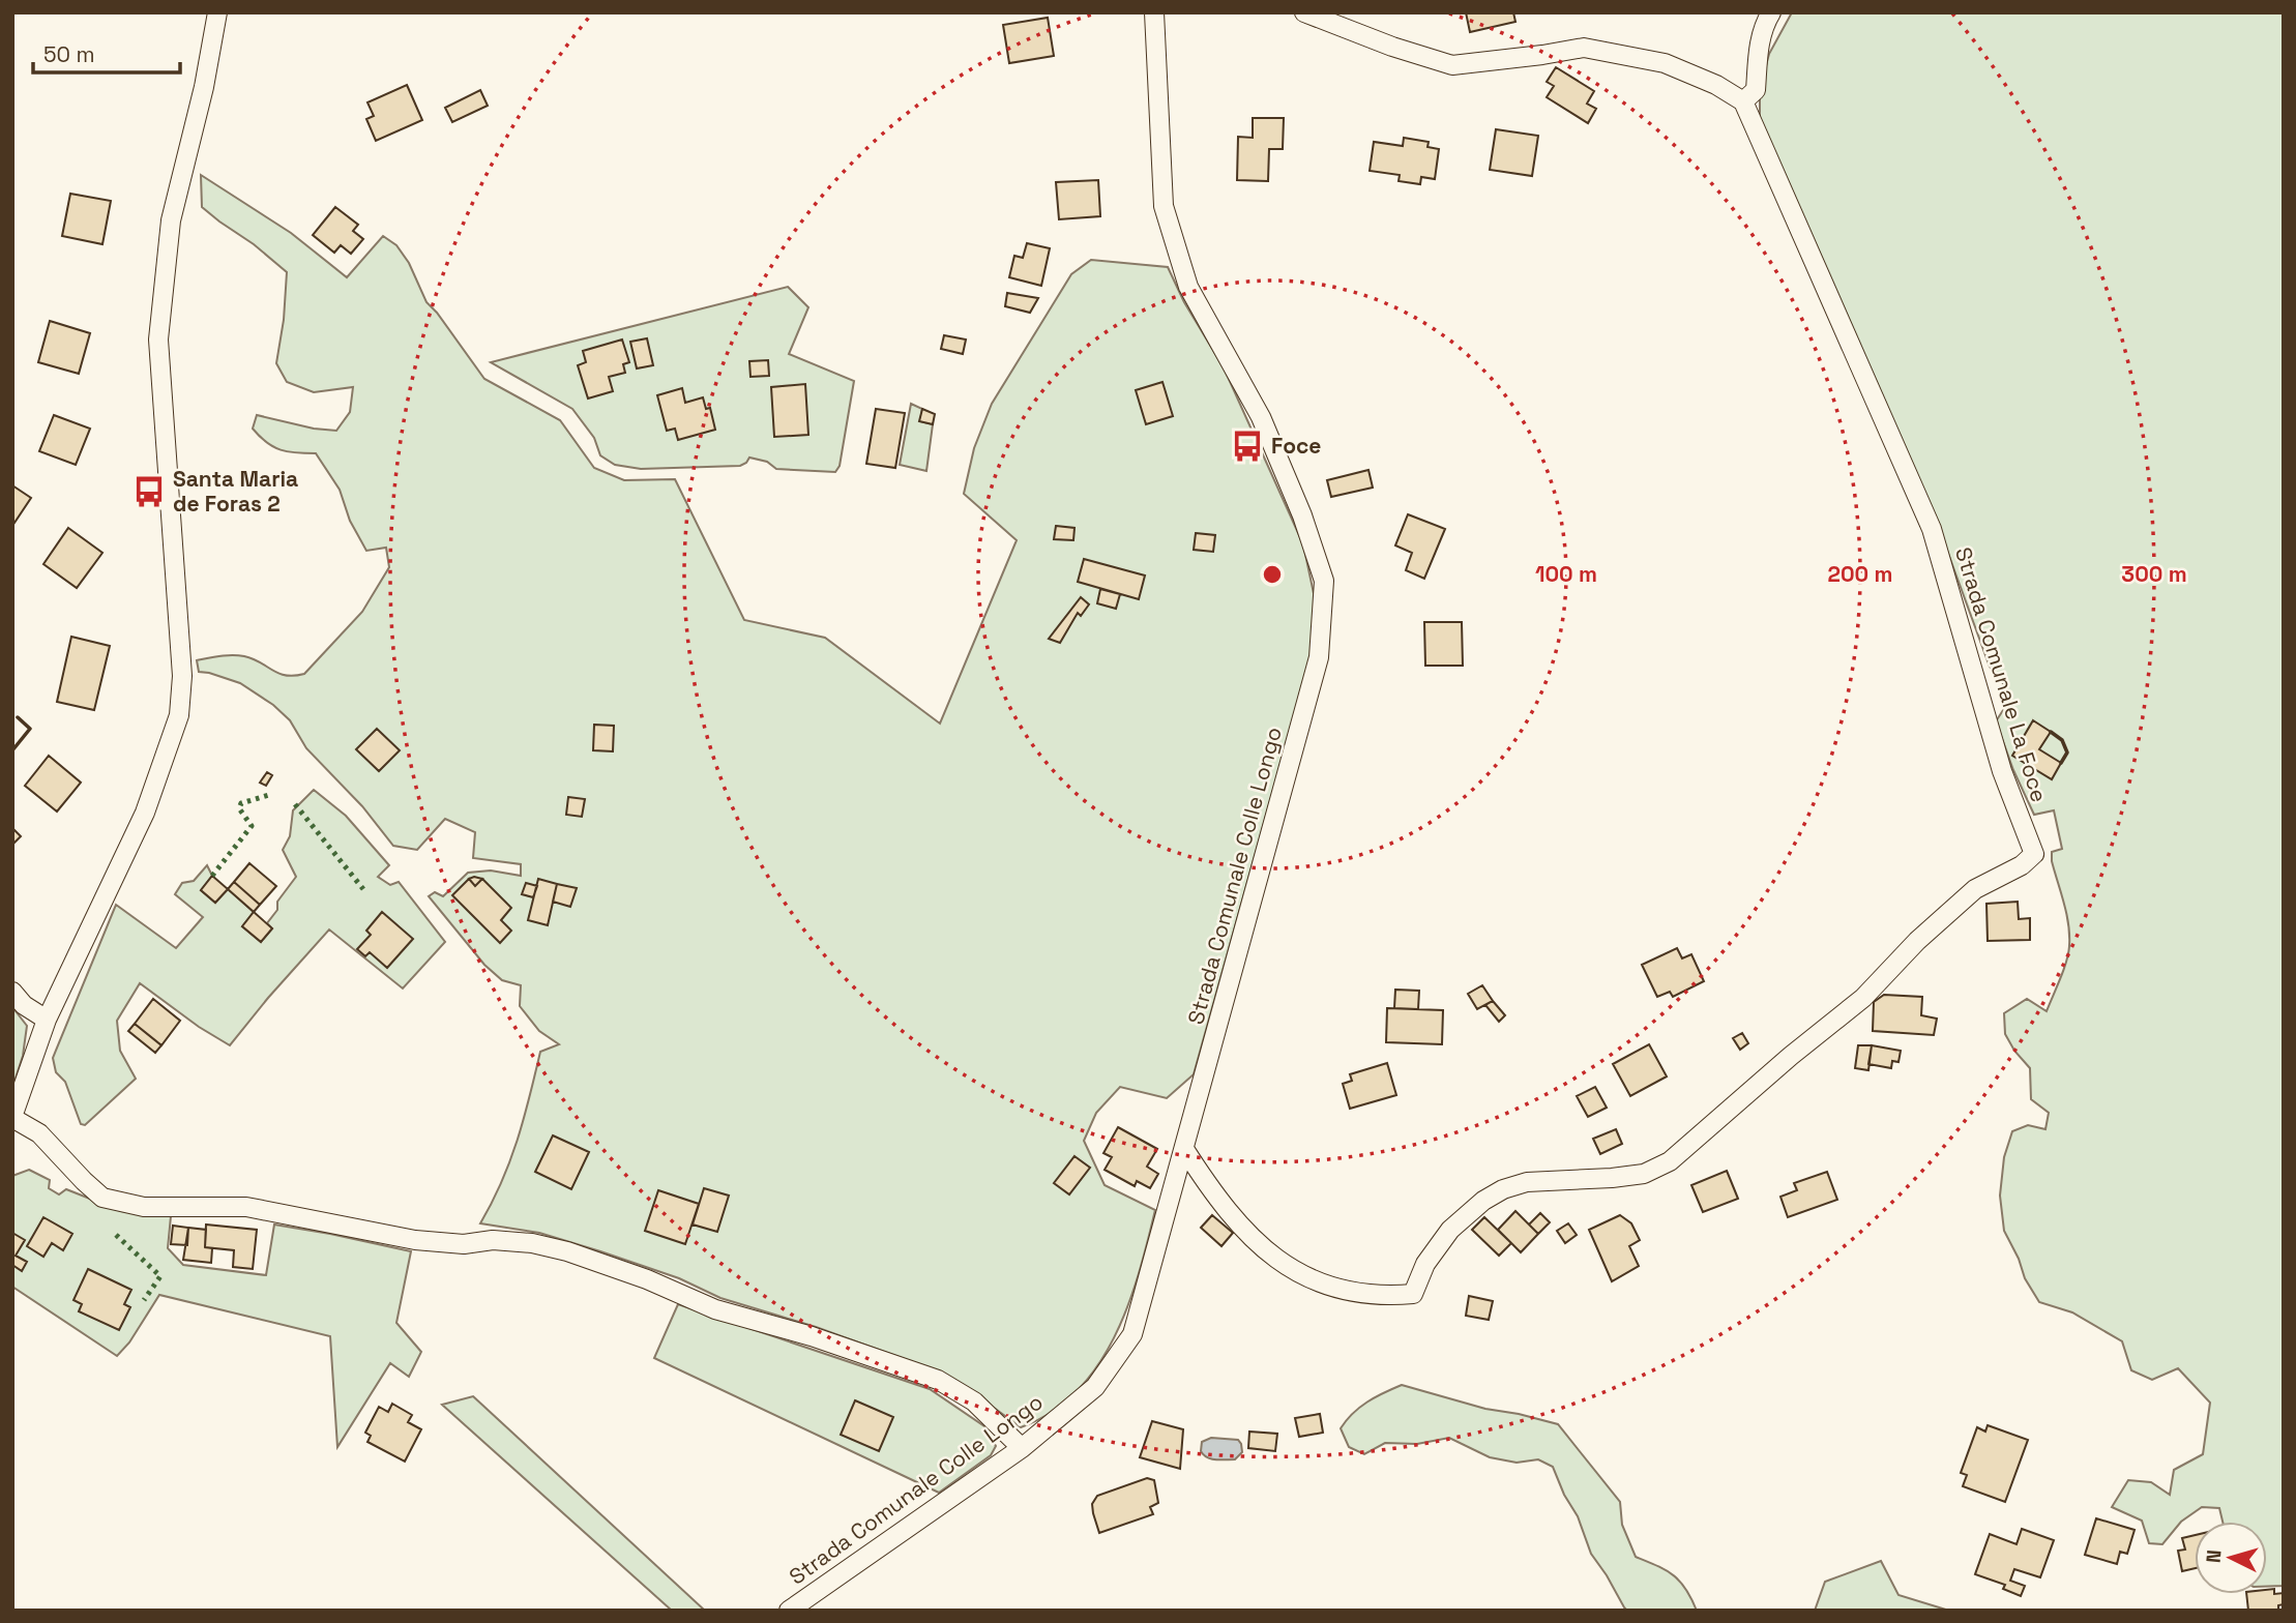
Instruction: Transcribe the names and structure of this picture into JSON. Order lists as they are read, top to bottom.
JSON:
{
  "streets": {
    "street": ["Strada Comunale La Foce", "Strada Comunale Colle Longo"]
  },
  "crossings": [
    ["Strada Comunale La Foce", "Strada Comunale Colle Longo"]
  ],
  "places": {
    "bus stop": ["Foce", "Santa Maria de Foras 2"]
  },
  "scale_bar": "50 m",
  "north": "left",
  "rings": ["100 m", "200 m", "300 m"]
}
